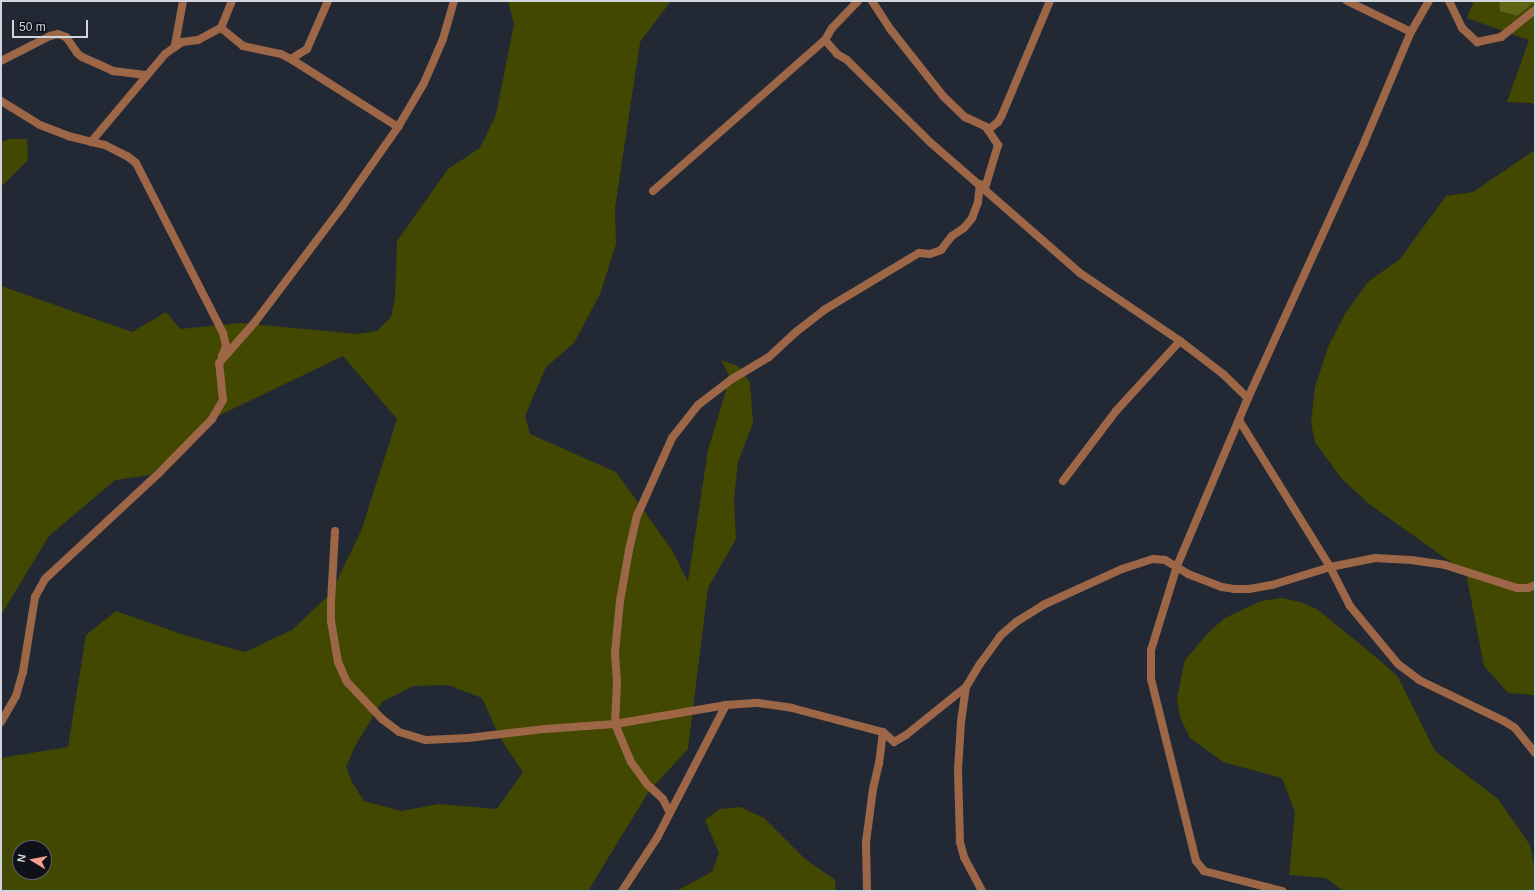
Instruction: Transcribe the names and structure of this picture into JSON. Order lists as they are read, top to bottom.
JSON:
{
  "scale_bar": "50 m",
  "north": "left"
}
